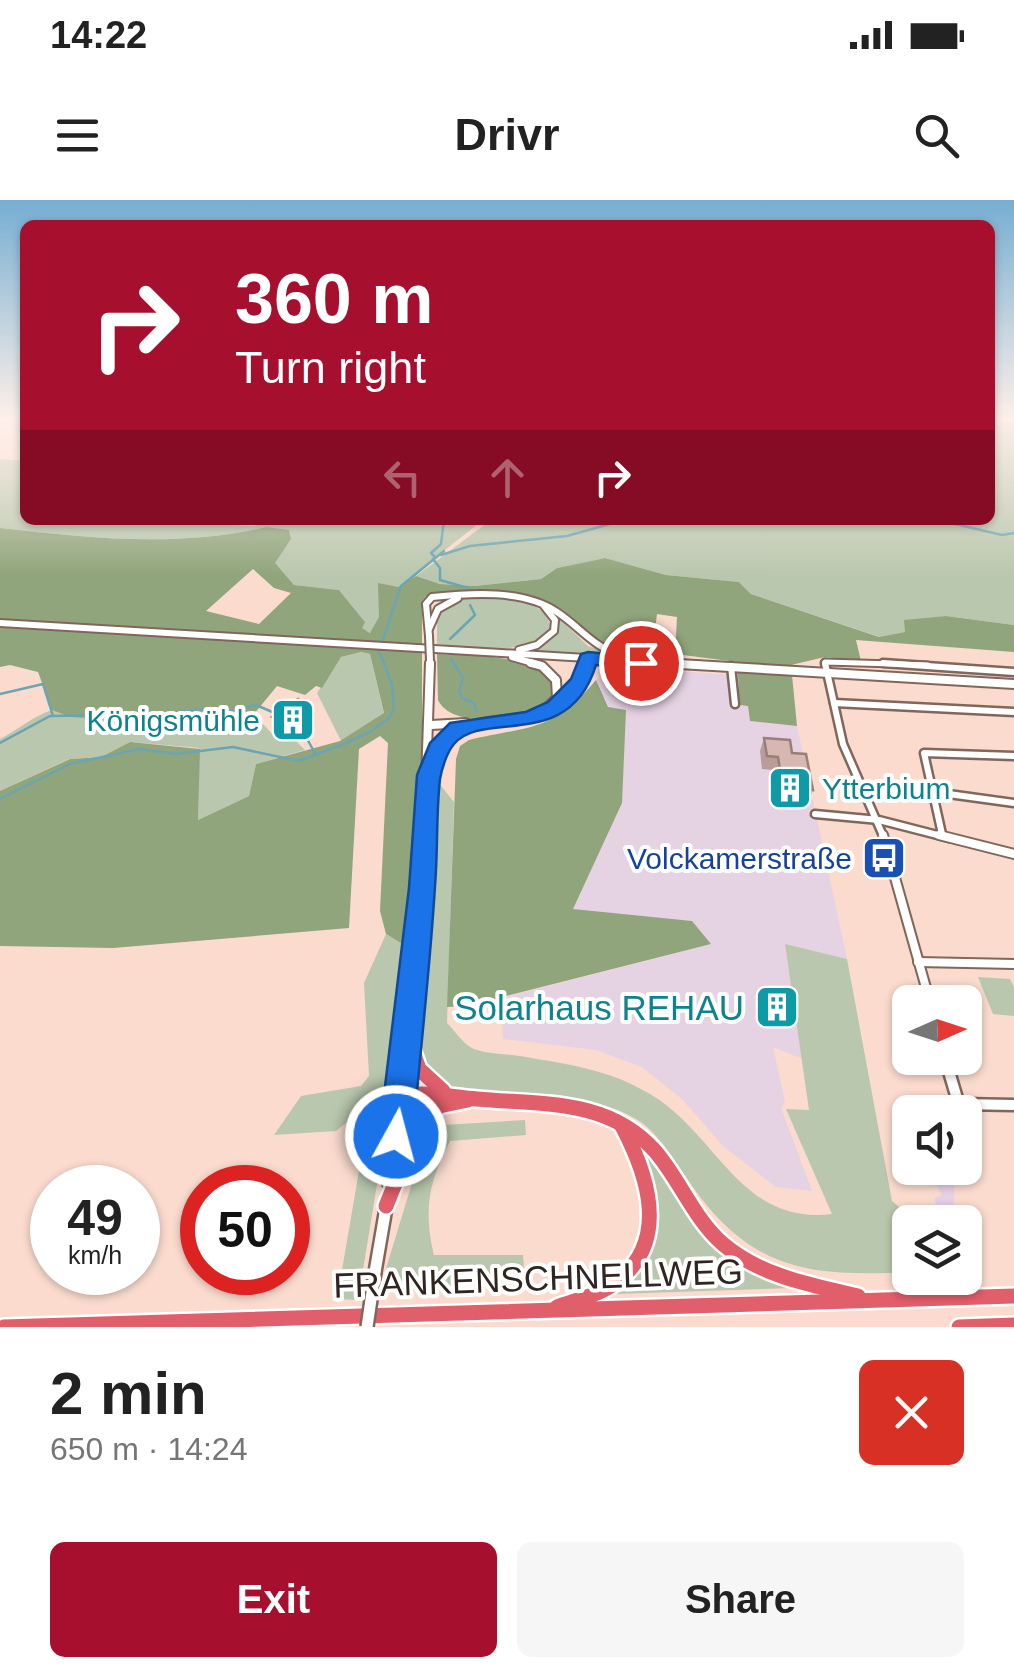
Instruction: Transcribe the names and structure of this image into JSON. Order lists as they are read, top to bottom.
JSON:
{
  "streets": {
    "highway": ["FRANKENSCHNELLWEG"]
  },
  "places": {
    "building": ["Königsmühle", "Ytterbium", "Solarhaus REHAU"],
    "bus stop": ["Volckamerstraße"]
  },
  "north": "right",
  "page": {
    "status": "14:22",
    "header": "Drivr",
    "turn": ["360 m", "Turn right"],
    "speed": "49 km/h",
    "limit": "50",
    "heading": ["2 min", "650 m · 14:24"],
    "buttons": ["Exit", "Share"]
  }
}
